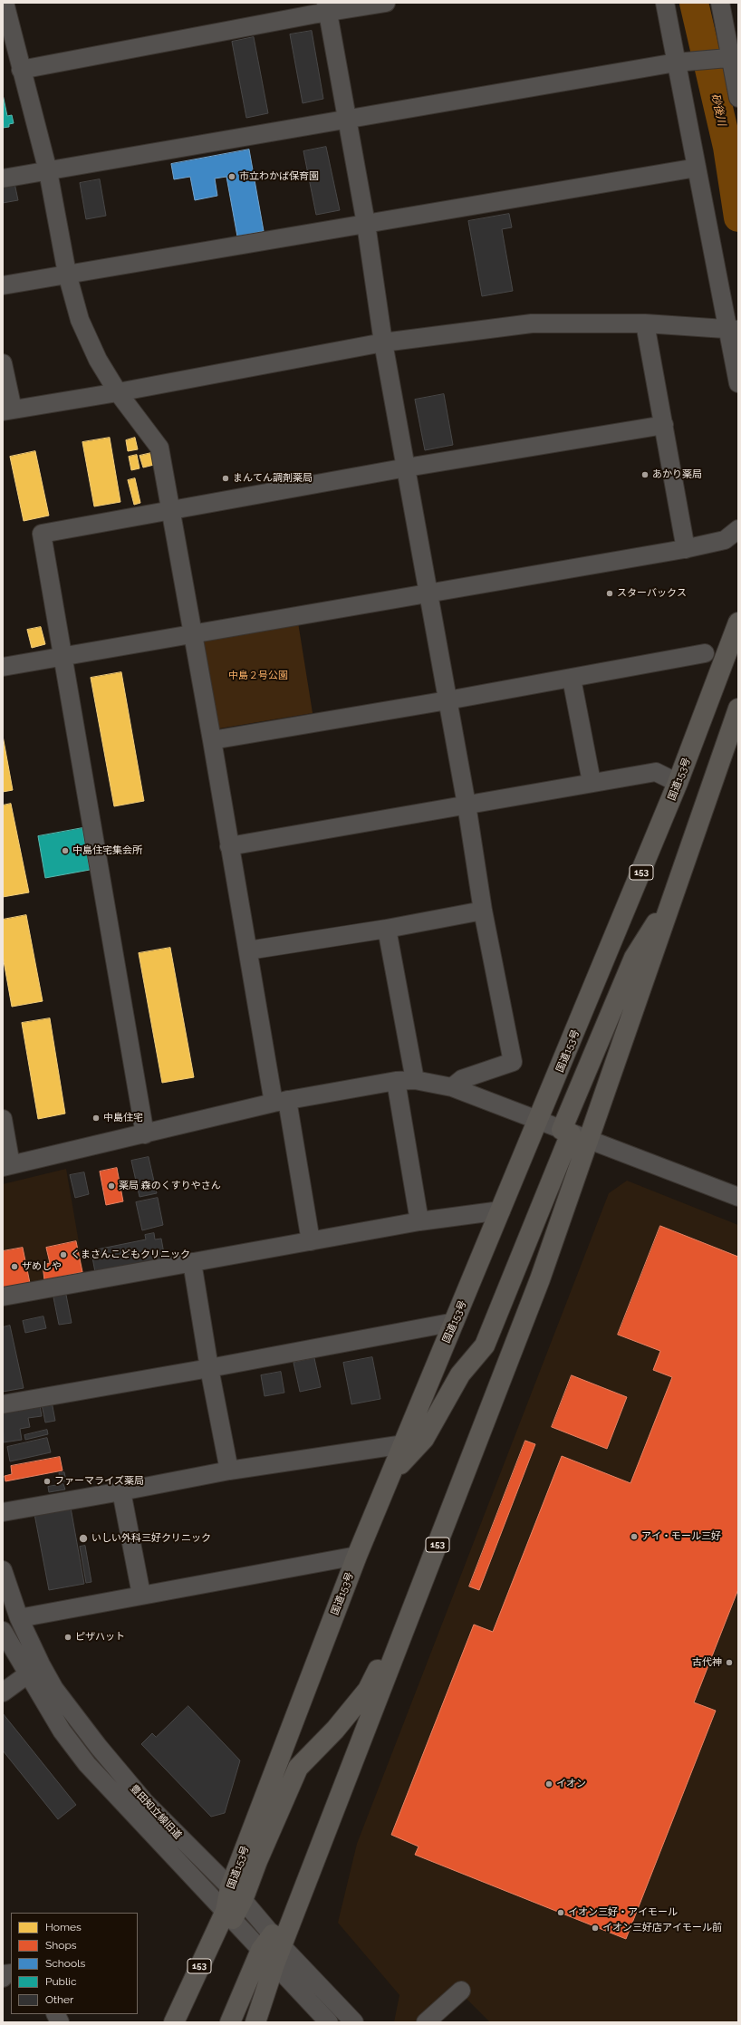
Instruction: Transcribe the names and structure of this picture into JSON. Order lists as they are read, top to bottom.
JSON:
{
  "streets": {
    "highway": ["国道153号", "153"],
    "street": ["豊田知立線旧道"]
  },
  "crossings": [
    ["国道153号", "153"],
    ["国道153号", "豊田知立線旧道"],
    ["153", "豊田知立線旧道"]
  ],
  "water": ["砂後川"],
  "parks": ["中島２号公園"],
  "places": [
    "市立わかば保育園",
    "あかり薬局",
    "まんてん調剤薬局",
    "スターバックス",
    "中島住宅集会所",
    "中島住宅",
    "薬局 森のくすりやさん",
    "くまさんこどもクリニック",
    "ザめしや",
    "ファーマライズ薬局",
    "アイ・モール三好",
    "いしい外科三好クリニック",
    "ピザハット",
    "古代神",
    "イオン",
    "イオン三好・アイモール",
    "イオン三好店アイモール前"
  ],
  "legend": [
    "Homes",
    "Shops",
    "Schools",
    "Public",
    "Other"
  ]
}
